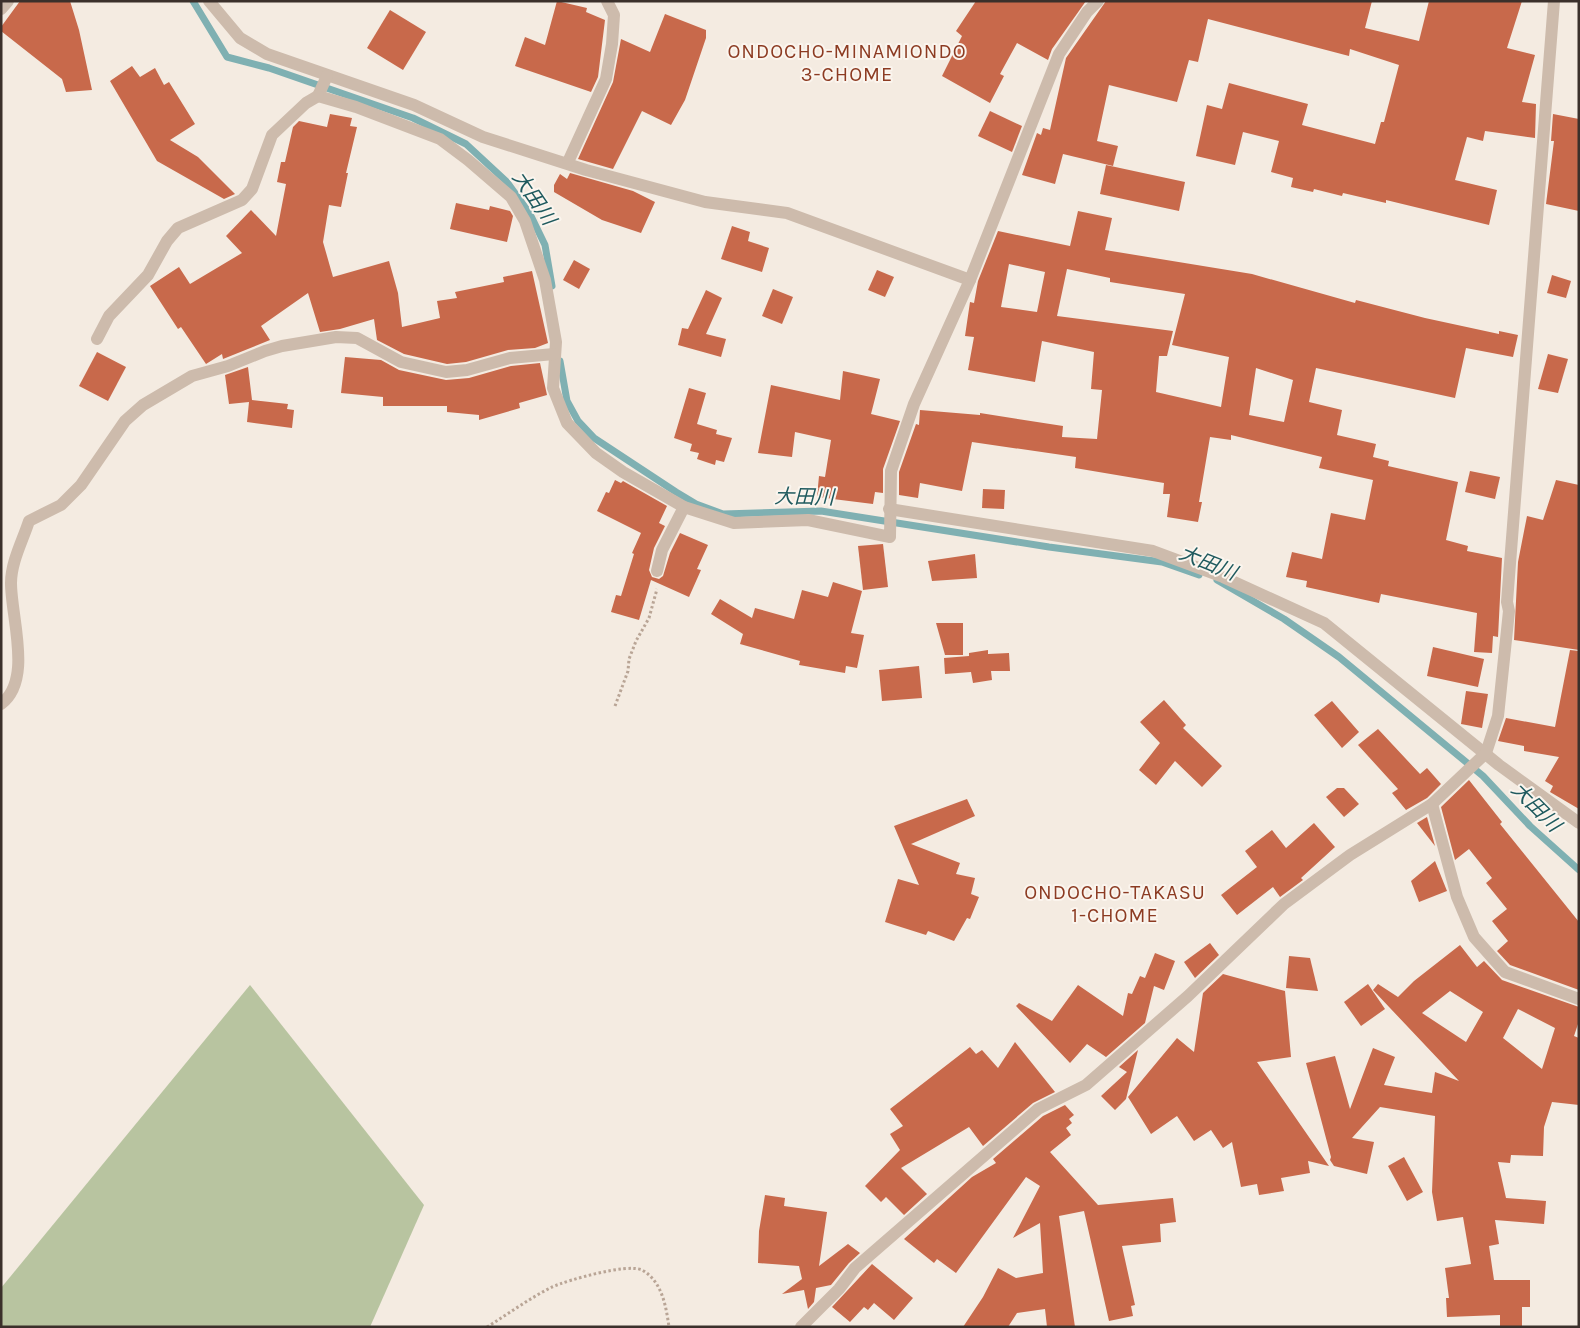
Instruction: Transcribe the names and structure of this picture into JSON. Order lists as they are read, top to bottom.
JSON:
{
  "districts": ["ONDOCHO-MINAMIONDO 3-CHOME", "ONDOCHO-TAKASU 1-CHOME"],
  "water": ["大田川"]
}
